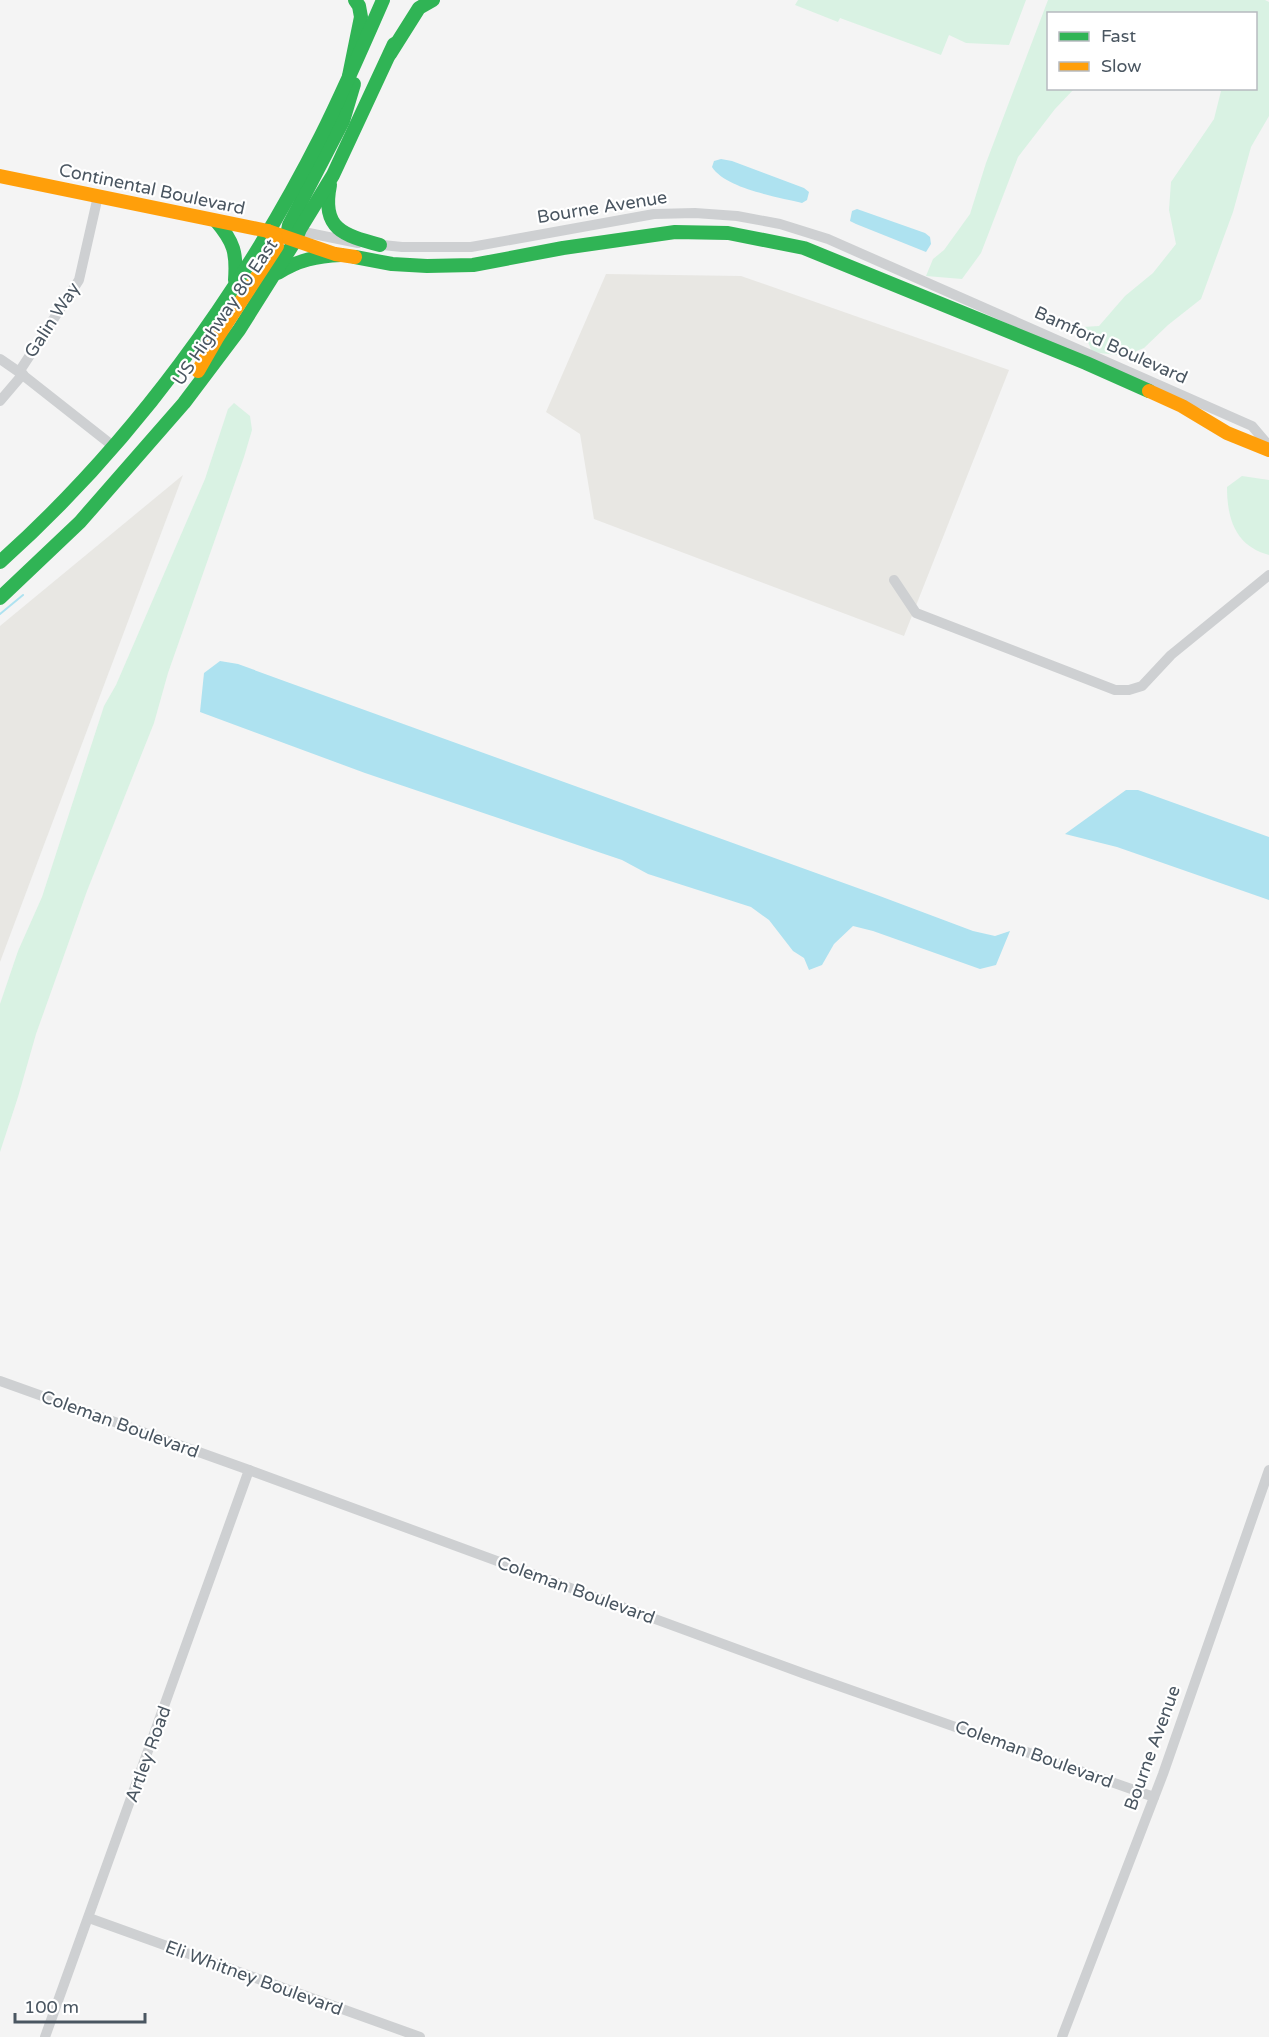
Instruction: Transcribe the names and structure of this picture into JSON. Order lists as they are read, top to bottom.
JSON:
{
  "streets": {
    "main road": [
      "Continental Boulevard",
      "Bourne Avenue",
      "US Highway 80 East",
      "Bamford Boulevard"
    ],
    "street": [
      "Galin Way",
      "Coleman Boulevard",
      "Artley Road",
      "Eli Whitney Boulevard"
    ]
  },
  "crossings": [
    ["Continental Boulevard", "Bourne Avenue"],
    ["Continental Boulevard", "US Highway 80 East"],
    ["Continental Boulevard", "Galin Way"],
    ["Bourne Avenue", "US Highway 80 East"],
    ["Bourne Avenue", "Bamford Boulevard"],
    ["Bourne Avenue", "Coleman Boulevard"],
    ["Coleman Boulevard", "Artley Road"],
    ["Artley Road", "Eli Whitney Boulevard"]
  ],
  "legend": ["Fast", "Slow"],
  "scale_bar": "100 m"
}
